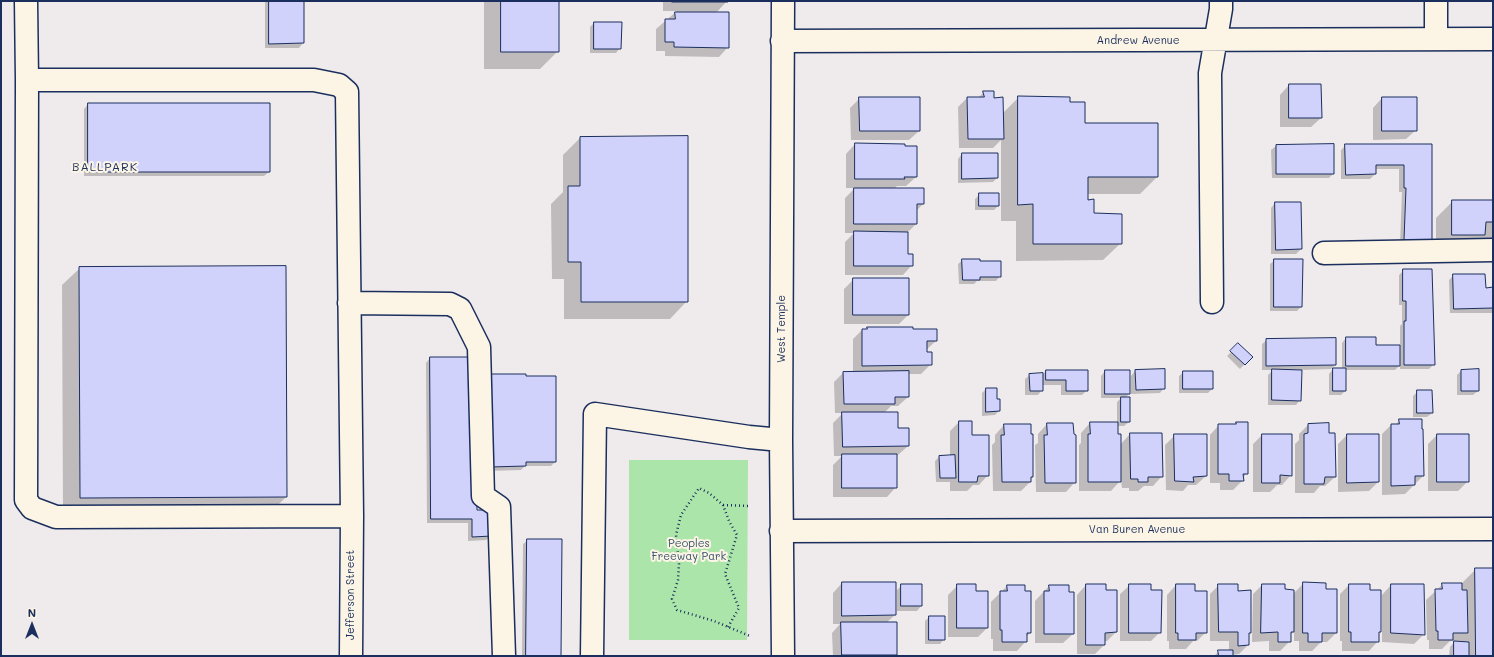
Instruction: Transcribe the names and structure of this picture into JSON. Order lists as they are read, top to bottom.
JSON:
{
  "streets": {
    "street": [
      "Andrew Avenue",
      "West Temple",
      "Van Buren Avenue",
      "Jefferson Street"
    ]
  },
  "crossings": [
    ["Andrew Avenue", "West Temple"],
    ["West Temple", "Van Buren Avenue"]
  ],
  "districts": ["BALLPARK"],
  "parks": ["Peoples Freeway Park"],
  "north": "top"
}
